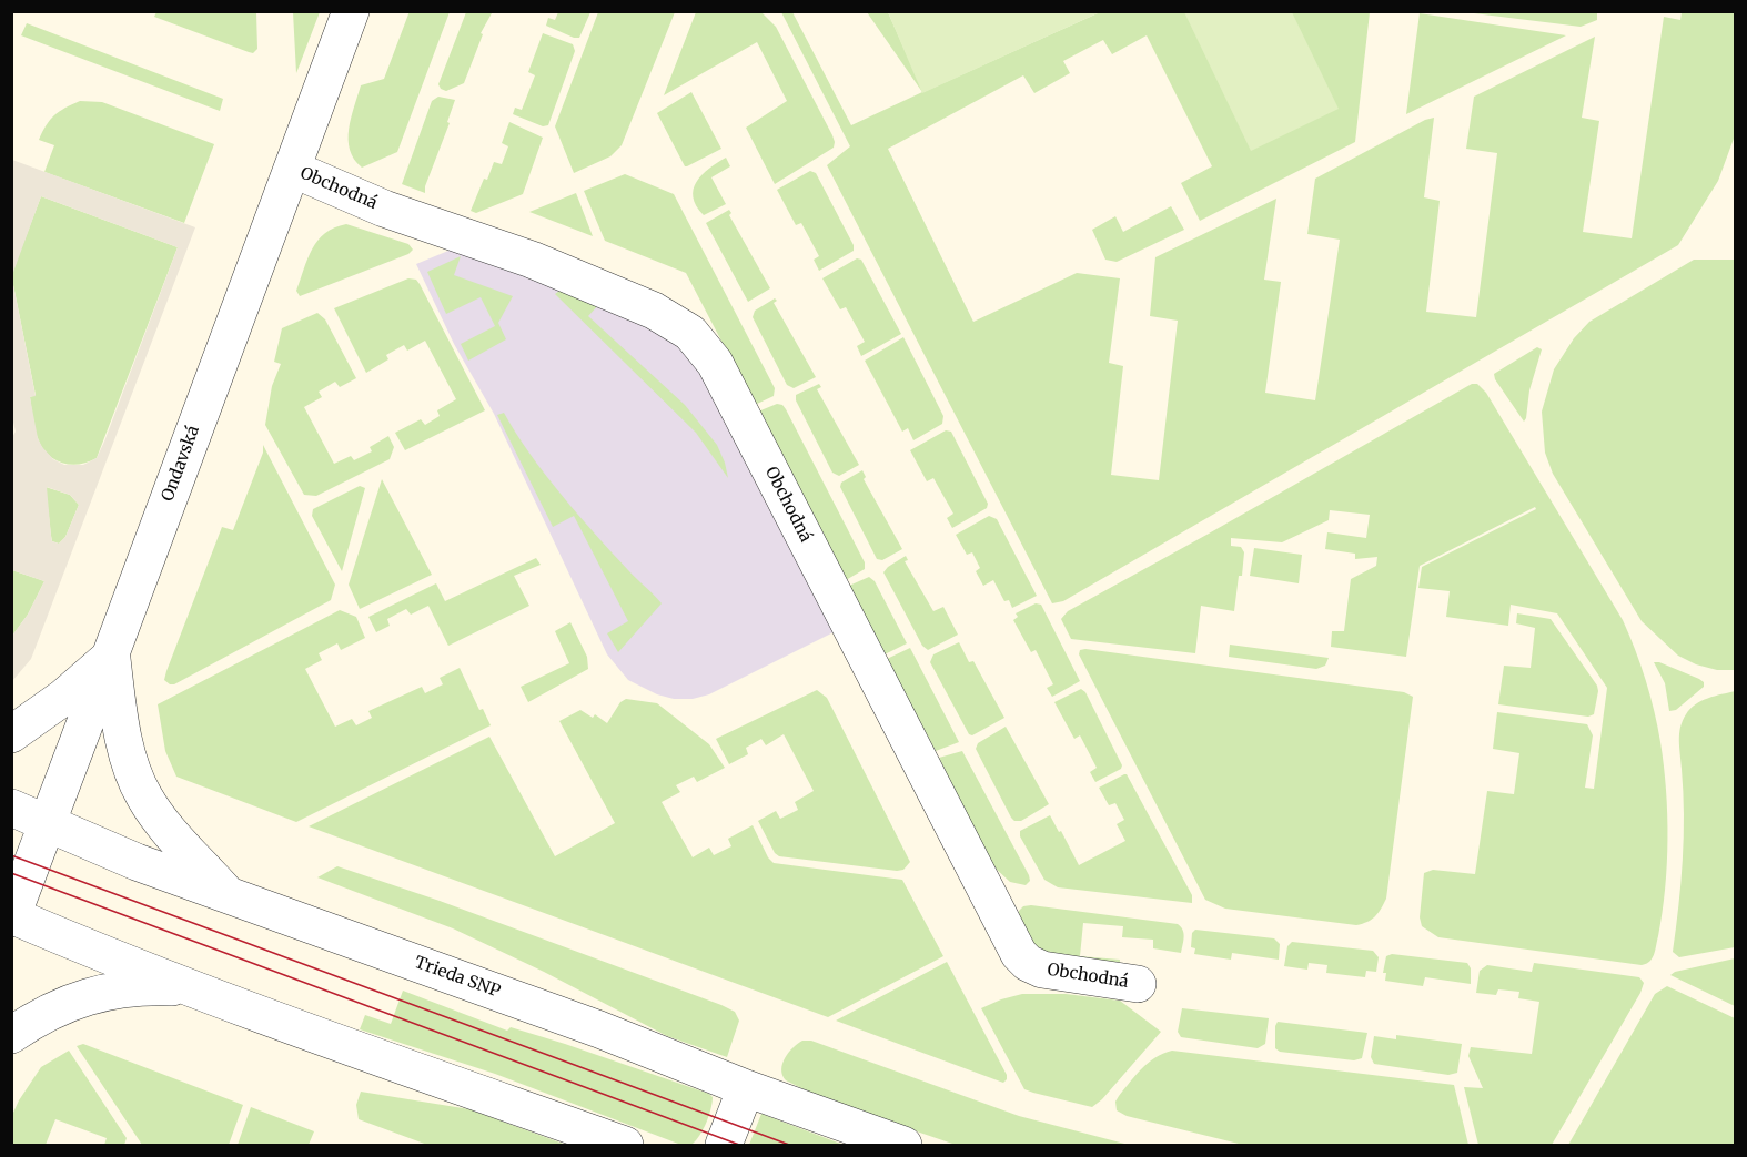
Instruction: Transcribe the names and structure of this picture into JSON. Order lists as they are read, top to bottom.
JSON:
{
  "streets": {
    "street": ["Obchodná", "Ondavská", "Trieda SNP"]
  },
  "crossings": [
    ["Obchodná", "Ondavská"],
    ["Ondavská", "Trieda SNP"]
  ]
}
